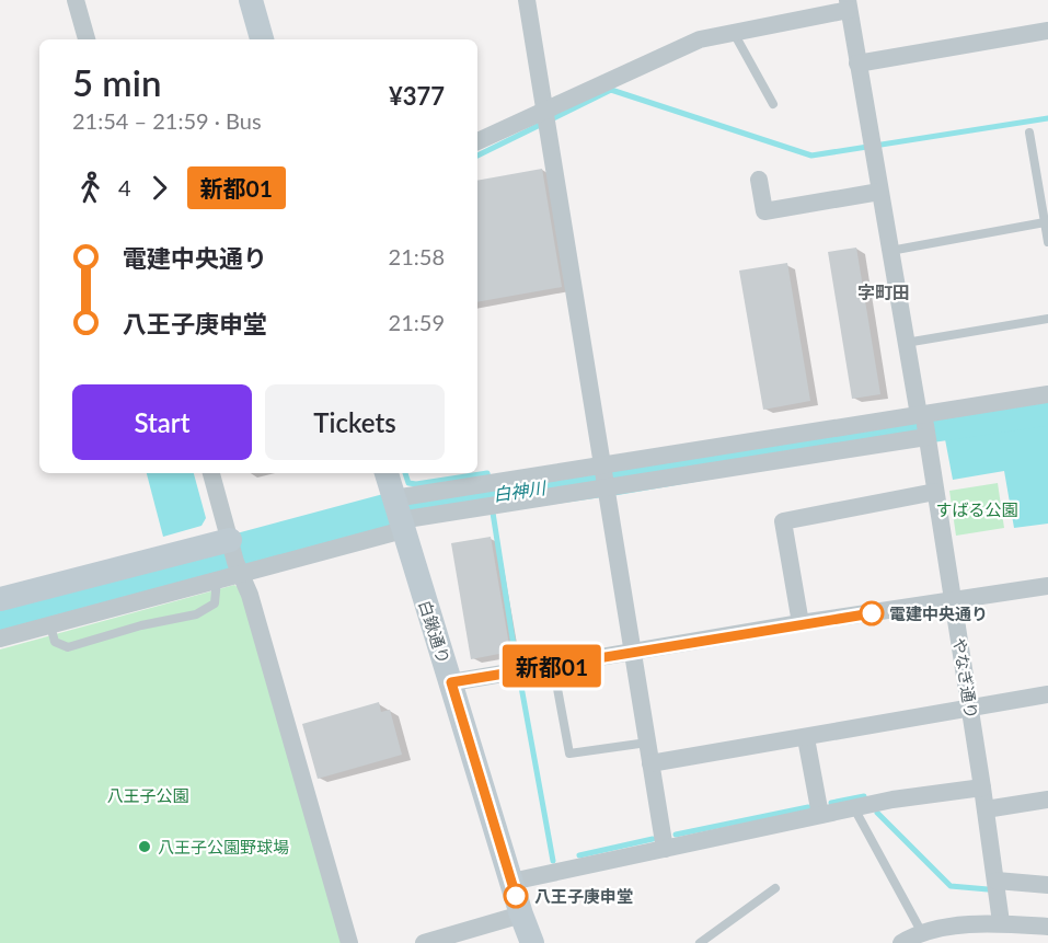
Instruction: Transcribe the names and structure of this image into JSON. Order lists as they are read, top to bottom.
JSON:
{
  "streets": {
    "street": ["白鍬通り", "やなぎ通り"]
  },
  "districts": ["字町田"],
  "water": ["白神川"],
  "parks": ["すばる公園", "八王子公園"],
  "places": ["電建中央通り", "八王子公園野球場", "八王子庚申堂"],
  "lines": ["bus line 新都01"],
  "page": {
    "on_map": "新都01",
    "heading": ["5 min", "21:54 – 21:59 · Bus", "¥377"],
    "legs": ["4", "新都01"],
    "list": [
      {
        "name": "電建中央通り",
        "value": "21:58"
      },
      {
        "name": "八王子庚申堂",
        "value": "21:59"
      }
    ],
    "buttons": ["Start", "Tickets"]
  }
}
